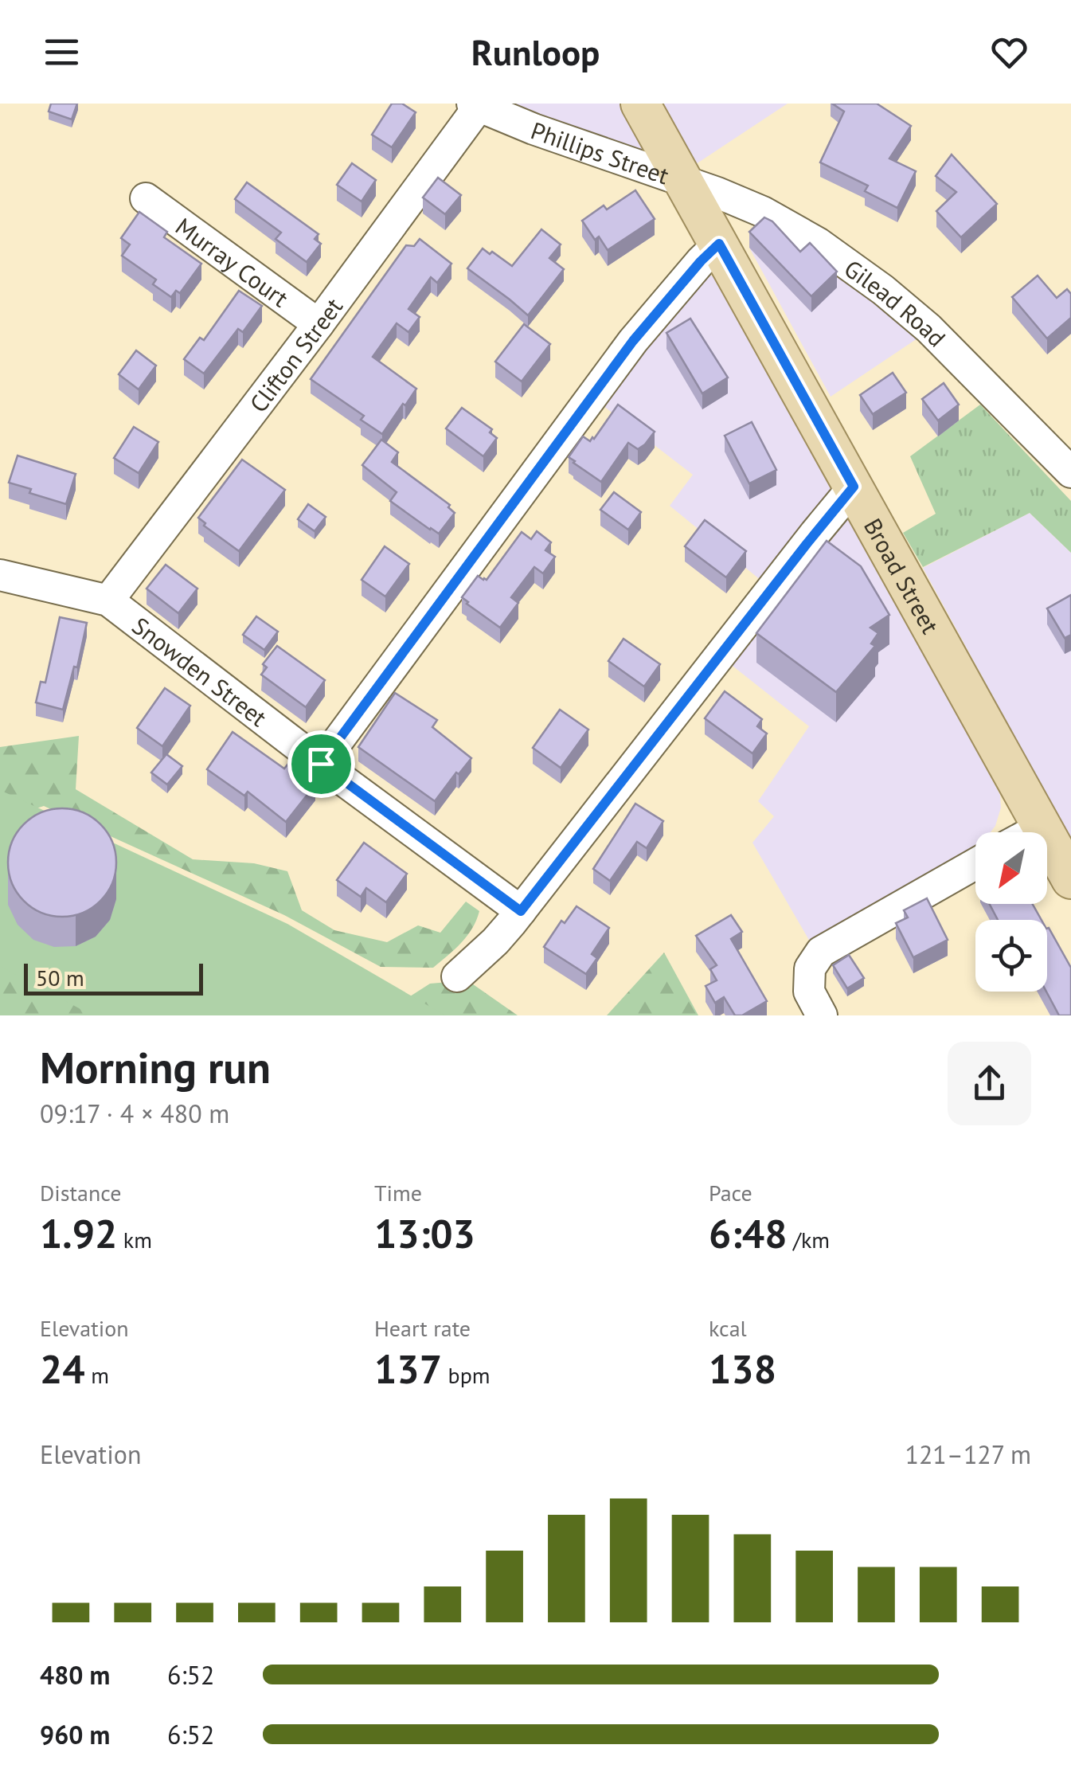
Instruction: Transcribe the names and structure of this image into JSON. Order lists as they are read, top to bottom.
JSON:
{
  "streets": {
    "main road": ["Broad Street"],
    "street": [
      "Phillips Street",
      "Murray Court",
      "Gilead Road",
      "Clifton Street",
      "Snowden Street"
    ]
  },
  "crossings": [
    ["Phillips Street", "Gilead Road"],
    ["Phillips Street", "Clifton Street"],
    ["Phillips Street", "Broad Street"],
    ["Murray Court", "Clifton Street"],
    ["Gilead Road", "Broad Street"],
    ["Clifton Street", "Snowden Street"]
  ],
  "scale_bar": "50 m",
  "north": "bottom left",
  "page": {
    "header": "Runloop",
    "scale": "50 m",
    "heading": ["Morning run", "09:17 · 4 × 480 m"],
    "stats": [
      ["Distance", "1.92 km"],
      ["Time", "13:03"],
      ["Pace", "6:48 /km"],
      ["Elevation", "24 m"],
      ["Heart rate", "137 bpm"],
      ["kcal", "138"]
    ],
    "chart": ["Elevation", "121–127 m"],
    "list": [
      {
        "name": "480 m",
        "note": "6:52"
      },
      {
        "name": "960 m",
        "note": "6:52"
      }
    ]
  }
}
